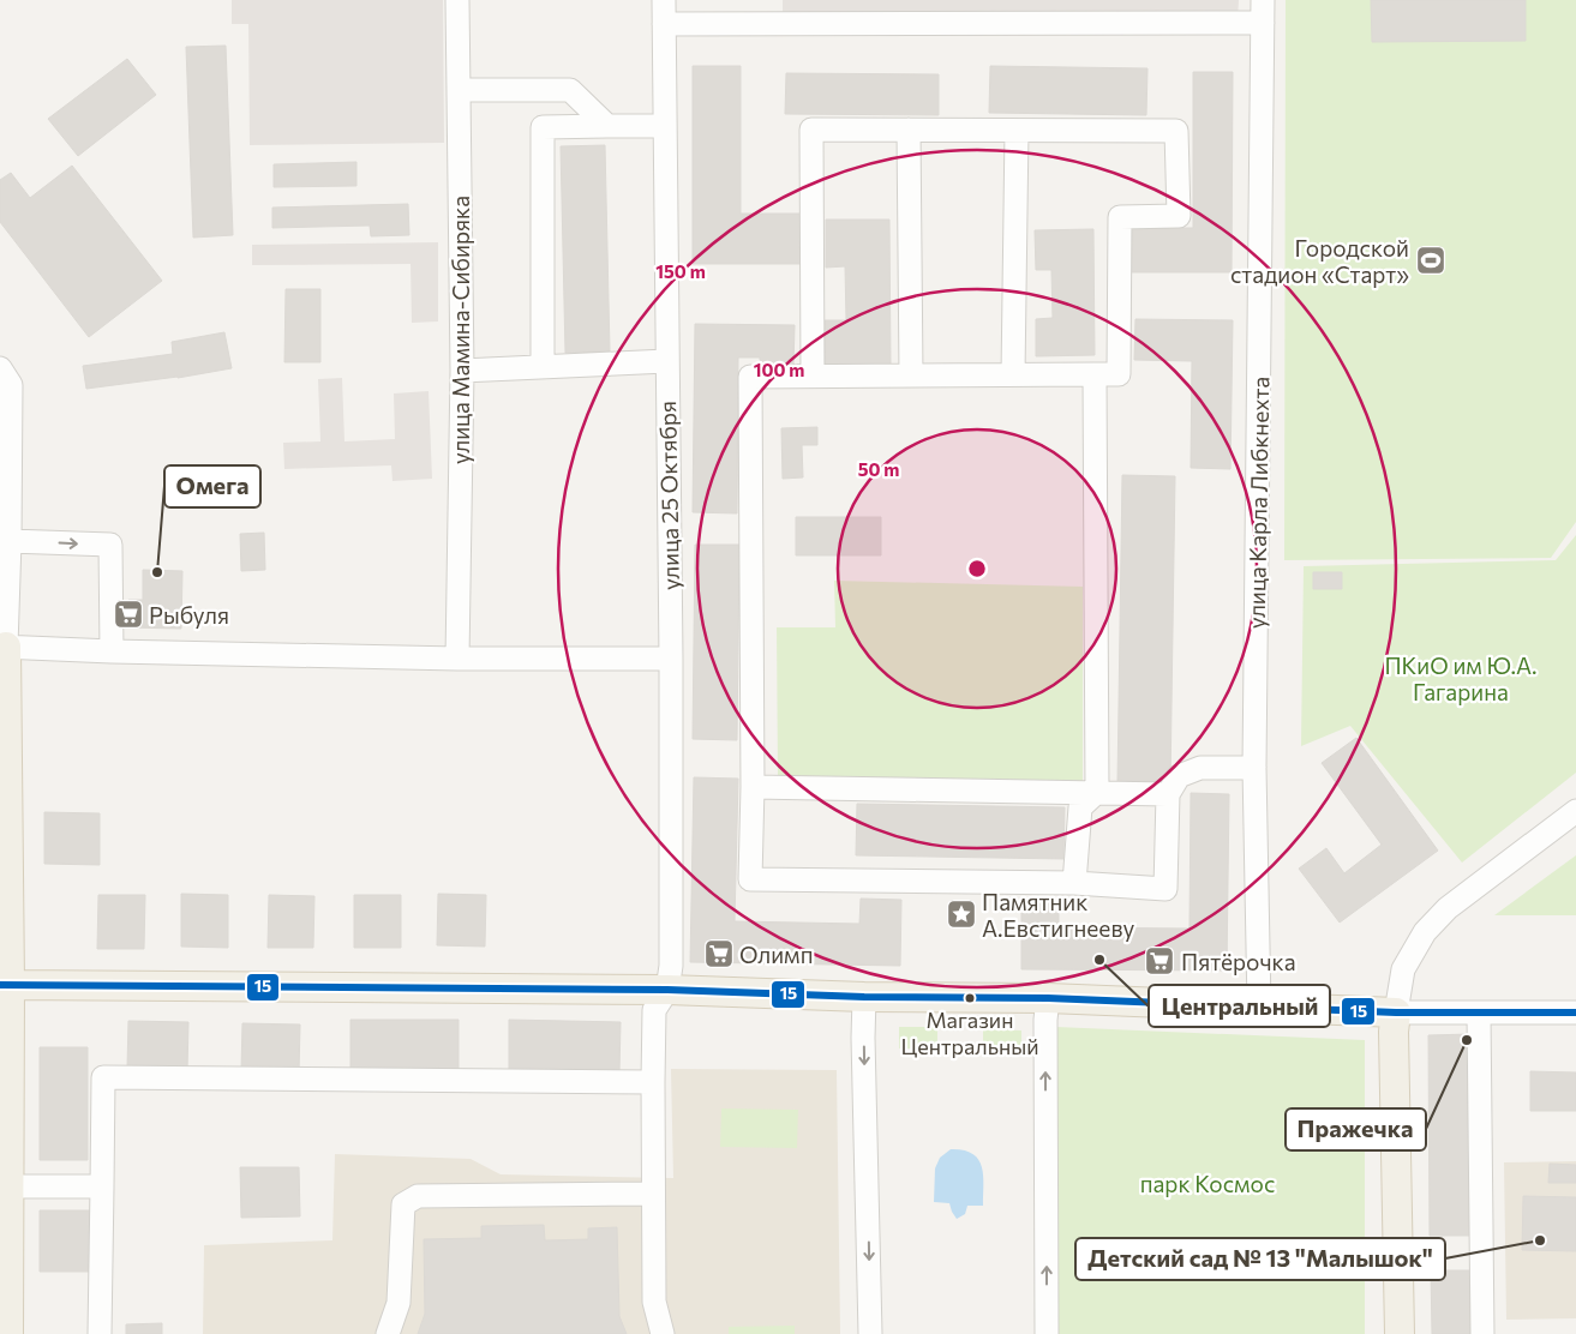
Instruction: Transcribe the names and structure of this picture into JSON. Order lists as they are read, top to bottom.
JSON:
{
  "streets": {
    "street": ["улица Мамина-Сибиряка", "улица 25 Октября", "улица Карла Либкнехта"]
  },
  "parks": ["ПКиО им Ю.А. Гагарина", "парк Космос"],
  "places": {
    "sports": ["Городской стадион «Старт»"],
    "other": [
      "Омега",
      "Центральный",
      "Магазин Центральный",
      "Пражечка",
      "Детский сад № 13 \"Малышок\""
    ],
    "supermarket": ["Рыбуля", "Олимп", "Пятёрочка"],
    "place": ["Памятник А.Евстигнееву"]
  },
  "lines": ["transit line 15"],
  "rings": ["150 m", "100 m", "50 m"]
}
